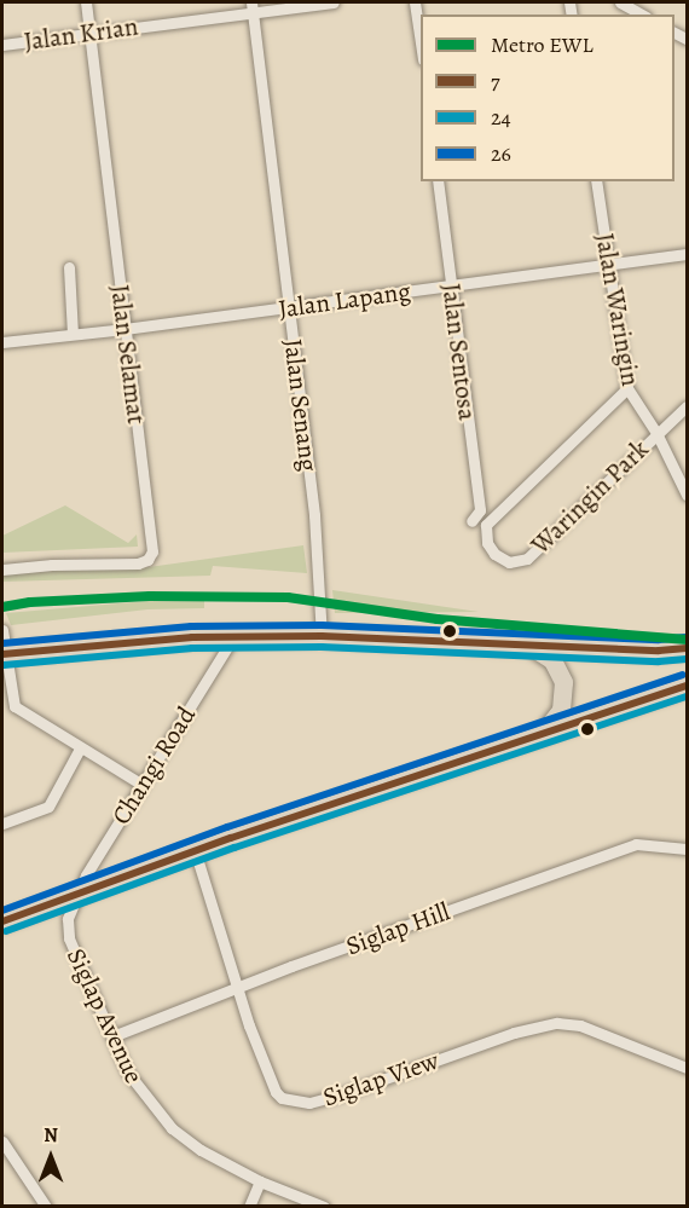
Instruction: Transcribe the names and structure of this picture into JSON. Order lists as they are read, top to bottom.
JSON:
{
  "streets": {
    "street": [
      "Jalan Krian",
      "Jalan Lapang",
      "Jalan Waringin",
      "Jalan Sentosa",
      "Jalan Selamat",
      "Jalan Senang",
      "Waringin Park",
      "Changi Road",
      "Siglap Hill",
      "Siglap Avenue",
      "Siglap View"
    ]
  },
  "crossings": [
    ["Jalan Krian", "Jalan Selamat"],
    ["Jalan Krian", "Jalan Senang"],
    ["Jalan Lapang", "Jalan Waringin"],
    ["Jalan Lapang", "Jalan Sentosa"],
    ["Jalan Lapang", "Jalan Selamat"],
    ["Jalan Lapang", "Jalan Senang"],
    ["Jalan Waringin", "Waringin Park"],
    ["Changi Road", "Siglap Avenue"],
    ["Siglap Hill", "Siglap Avenue"],
    ["Siglap Hill", "Siglap View"]
  ],
  "lines": [
    "metro line EWL",
    "transit line 26",
    "transit line 7",
    "transit line 24"
  ],
  "legend": [
    "Metro EWL",
    "7",
    "24",
    "26"
  ],
  "north": "top"
}
